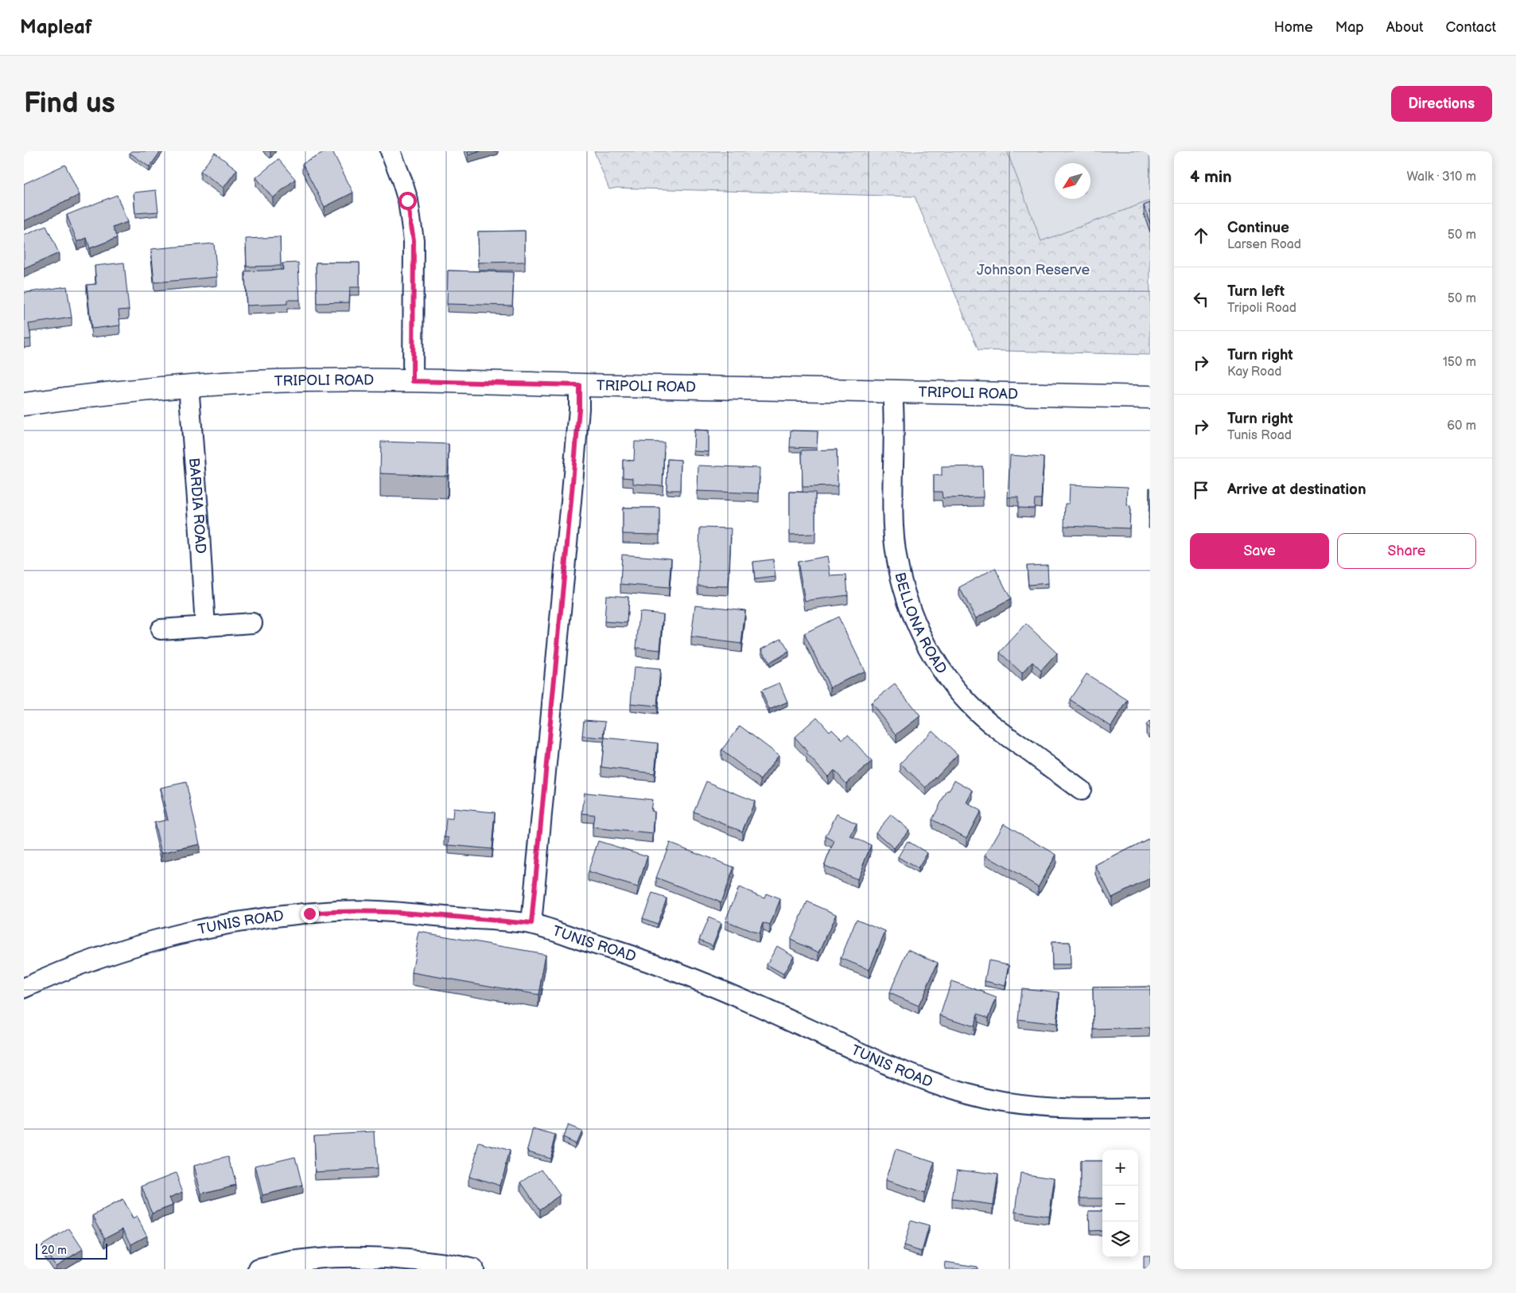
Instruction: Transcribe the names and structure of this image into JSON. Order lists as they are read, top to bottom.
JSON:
{
  "streets": {
    "street": [
      "TRIPOLI ROAD",
      "BARDIA ROAD",
      "BELLONA ROAD",
      "TUNIS ROAD"
    ]
  },
  "crossings": [
    ["TRIPOLI ROAD", "BARDIA ROAD"],
    ["TRIPOLI ROAD", "BELLONA ROAD"]
  ],
  "parks": ["Johnson Reserve"],
  "scale_bar": "20 m",
  "north": "bottom left",
  "page": {
    "header": "Mapleaf",
    "nav": [
      "Home",
      "Map",
      "About",
      "Contact"
    ],
    "buttons": [
      "Directions",
      ["Save", "Share"]
    ],
    "title": "Find us",
    "heading": ["4 min", "Walk · 310 m"],
    "list": [
      ["Continue", "Larsen Road", "50 m"],
      ["Turn left", "Tripoli Road", "50 m"],
      ["Turn right", "Kay Road", "150 m"],
      ["Turn right", "Tunis Road", "60 m"],
      "Arrive at destination"
    ],
    "map_buttons": ["+", "−"],
    "scale": "20 m"
  }
}
